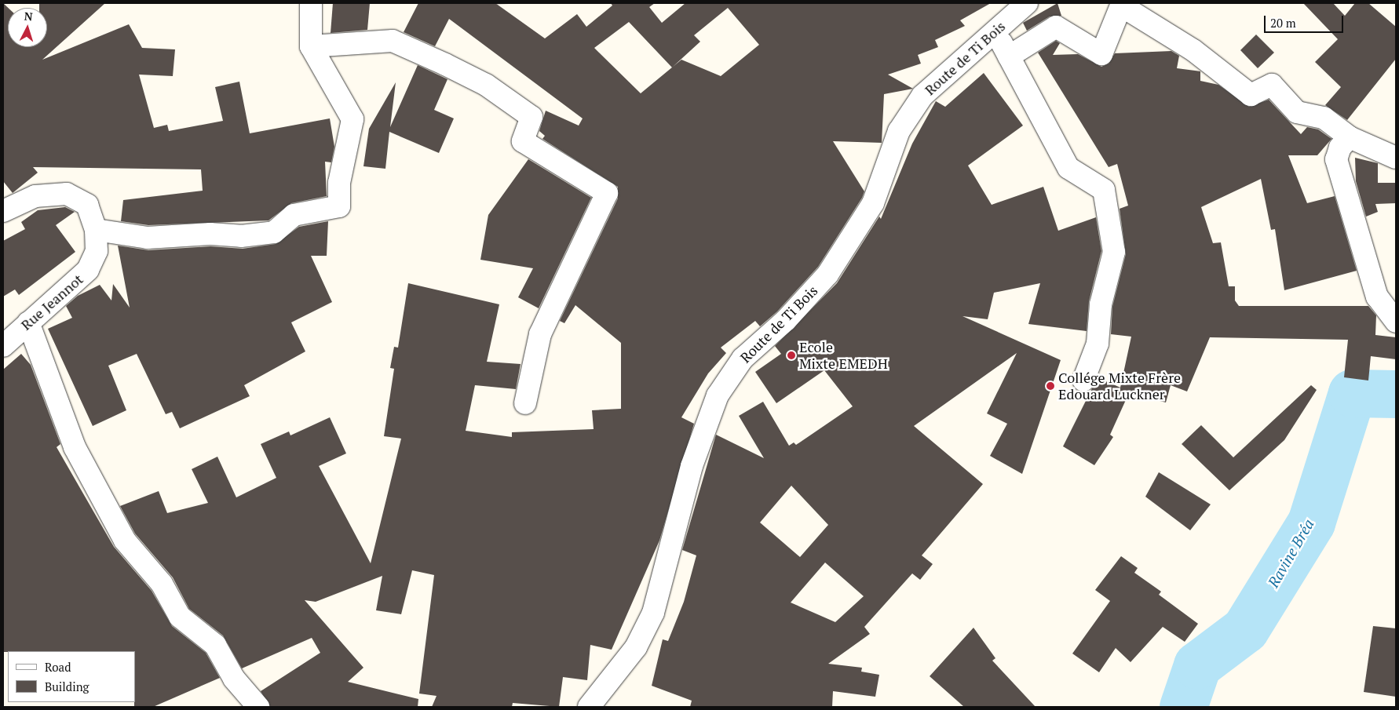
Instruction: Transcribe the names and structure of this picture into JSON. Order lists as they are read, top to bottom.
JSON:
{
  "streets": {
    "street": ["Route de Ti Bois", "Rue Jeannot"]
  },
  "water": ["Ravine Bréa"],
  "places": ["Ecole Mixte EMEDH", "Collége Mixte Frère Edouard Luckner"],
  "legend": ["Road", "Building"],
  "scale_bar": "20 m",
  "north": "top"
}
